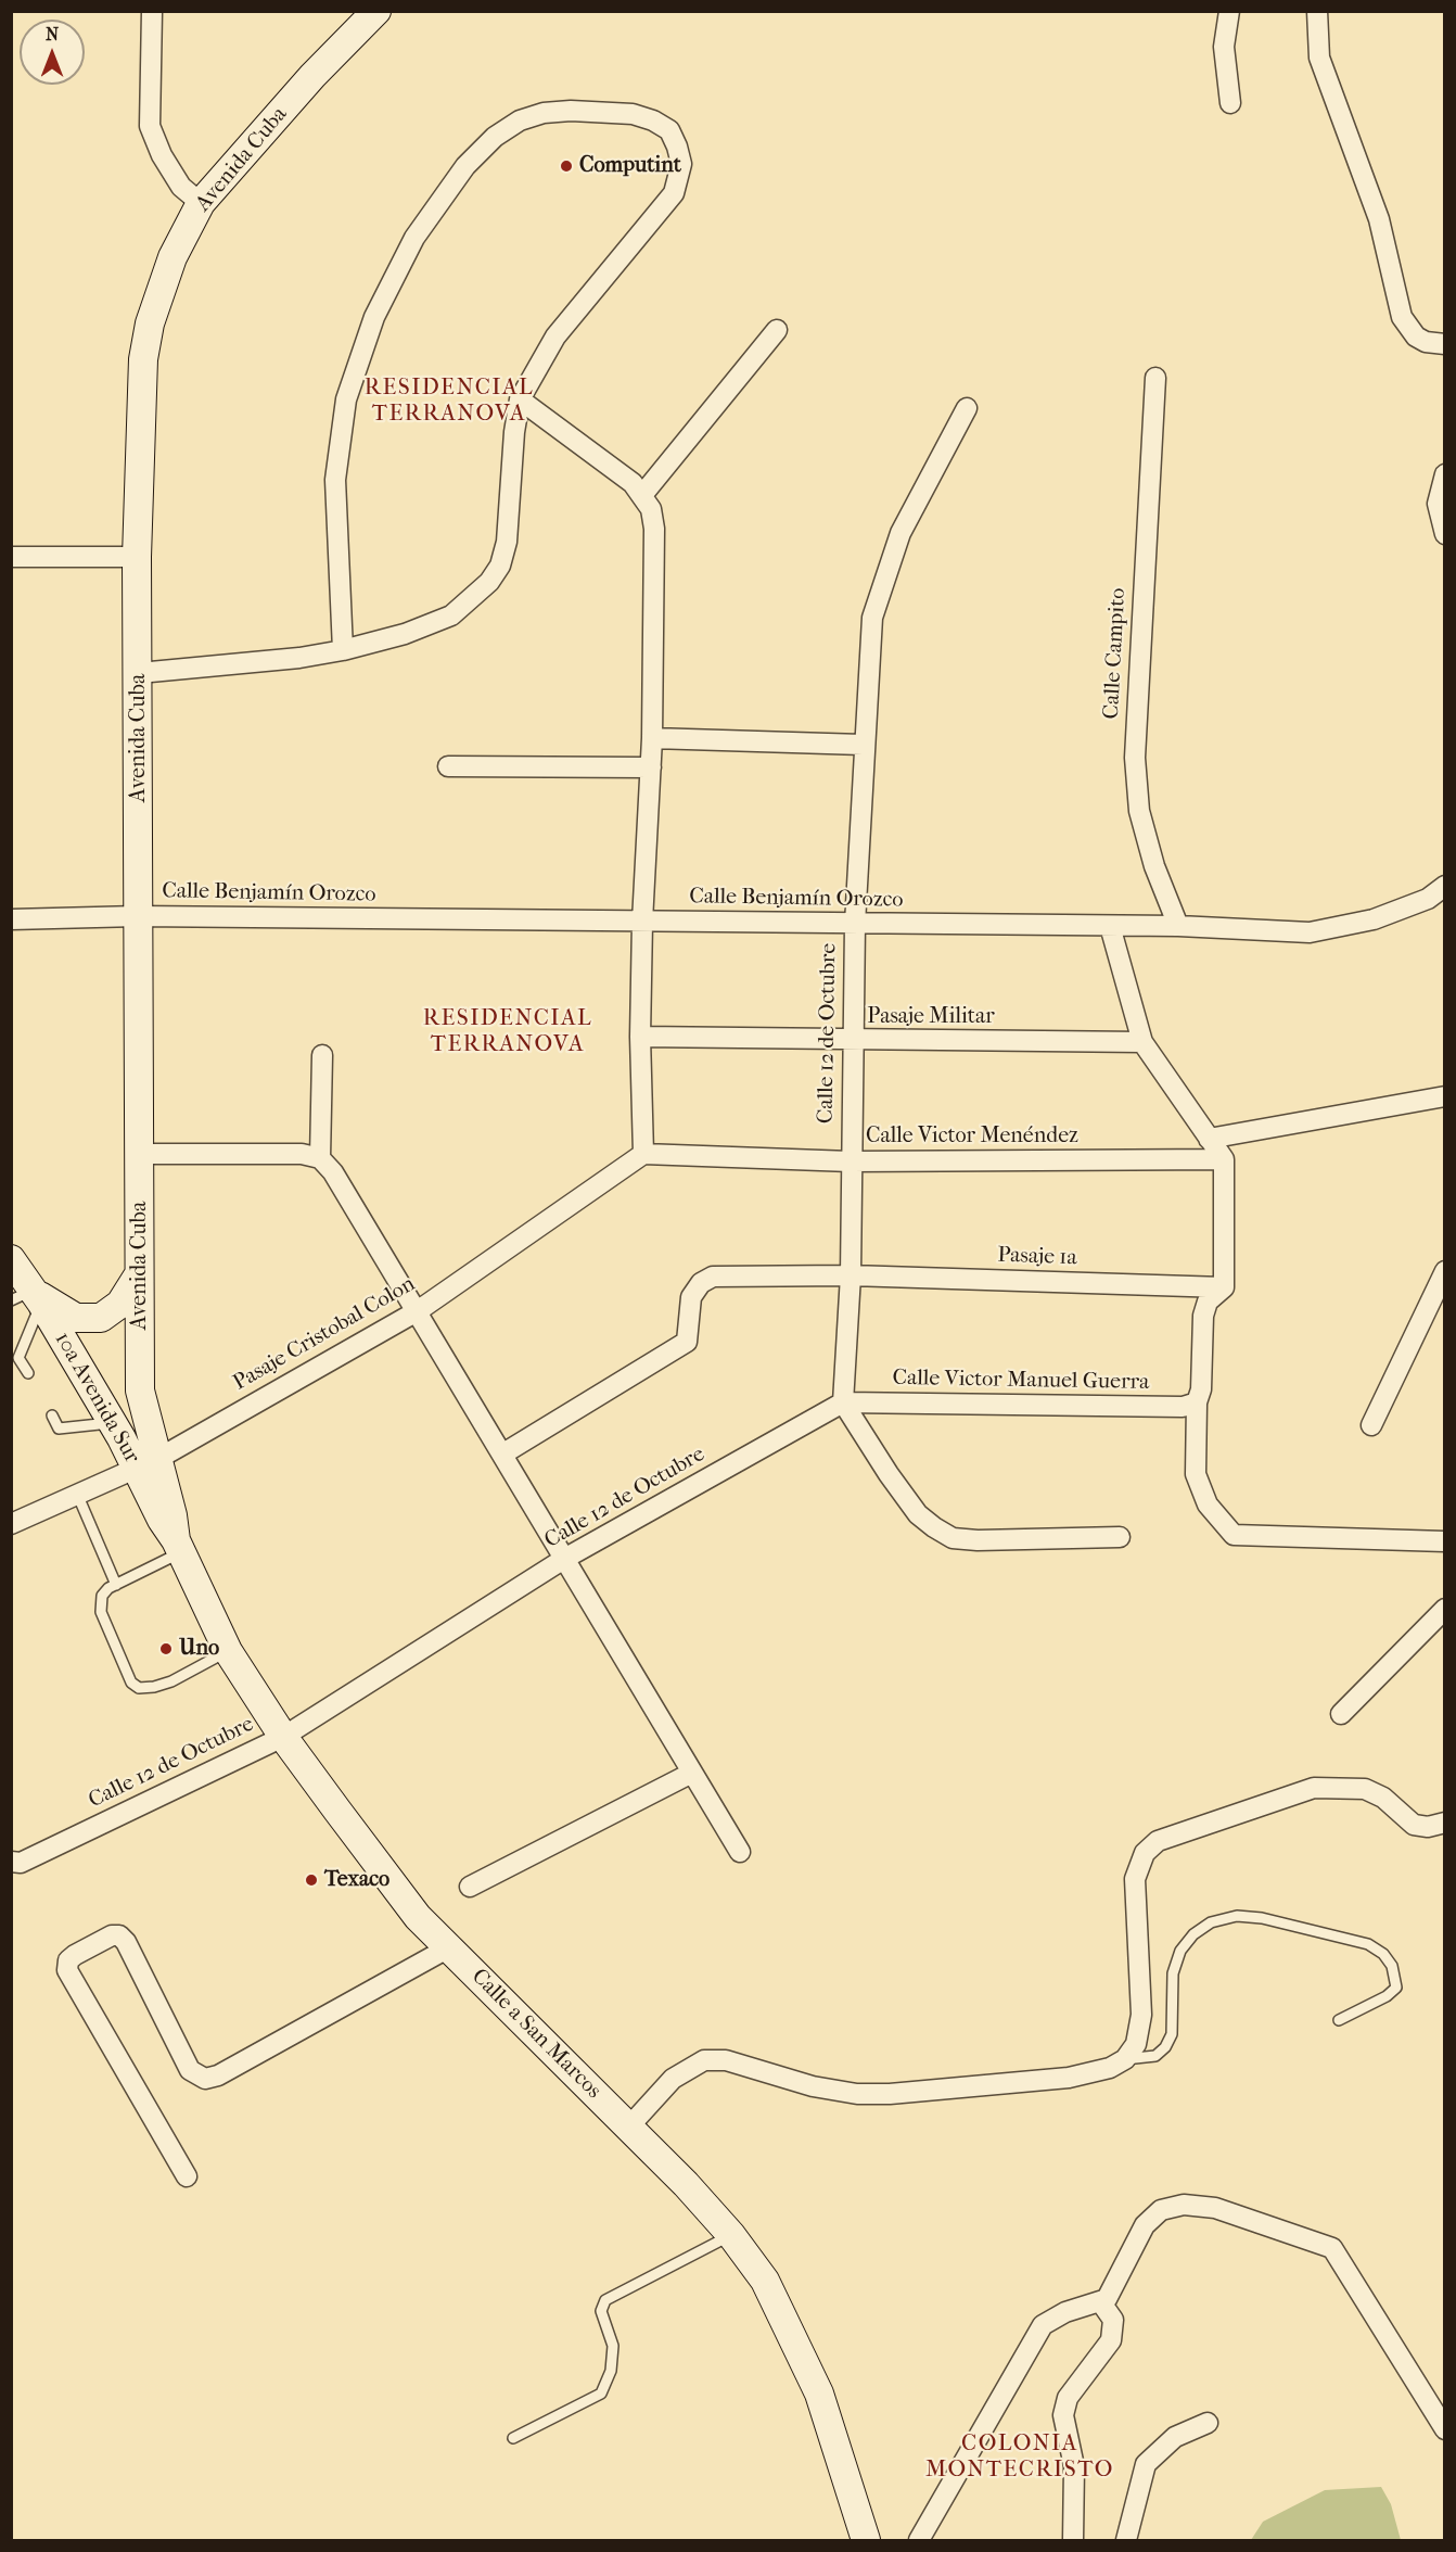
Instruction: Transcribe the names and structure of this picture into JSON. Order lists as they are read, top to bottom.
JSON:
{
  "streets": {
    "main road": ["Avenida Cuba", "10a Avenida Sur", "Calle a San Marcos"],
    "street": [
      "Calle Campito",
      "Calle Benjamín Orozco",
      "Pasaje Militar",
      "Calle 12 de Octubre",
      "Calle Victor Menéndez",
      "Pasaje 1a",
      "Pasaje Cristobal Colon",
      "Calle Victor Manuel Guerra"
    ]
  },
  "crossings": [
    ["Avenida Cuba", "Calle Benjamín Orozco"],
    ["Avenida Cuba", "Pasaje Cristobal Colon"],
    ["Avenida Cuba", "10a Avenida Sur"],
    ["Avenida Cuba", "Calle a San Marcos"],
    ["Calle Campito", "Calle Benjamín Orozco"],
    ["Calle Benjamín Orozco", "Calle 12 de Octubre"],
    ["Pasaje Militar", "Calle 12 de Octubre"],
    ["Calle 12 de Octubre", "Calle Victor Menéndez"],
    ["Calle 12 de Octubre", "Pasaje 1a"],
    ["Calle 12 de Octubre", "Calle Victor Manuel Guerra"],
    ["Calle 12 de Octubre", "Calle a San Marcos"],
    ["Calle Victor Menéndez", "Pasaje Cristobal Colon"],
    ["Pasaje Cristobal Colon", "10a Avenida Sur"]
  ],
  "districts": ["RESIDENCIAL TERRANOVA", "RESIDENCIAL TERRANOVA", "COLONIA MONTECRISTO"],
  "places": ["Computint", "Uno", "Texaco"],
  "north": "top"
}
